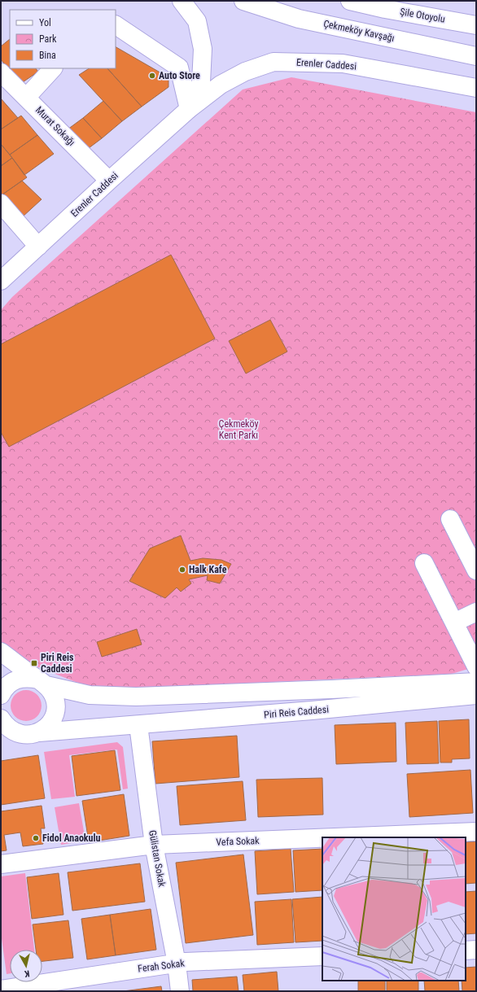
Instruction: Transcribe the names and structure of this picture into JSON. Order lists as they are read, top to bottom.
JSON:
{
  "streets": {
    "main road": [
      "Şile Otoyolu",
      "Çekmeköy Kavşağı",
      "Erenler Caddesi",
      "Murat Sokağı",
      "Piri Reis Caddesi",
      "Vefa Sokak",
      "Gülistan Sokak",
      "Ferah Sokak"
    ]
  },
  "crossings": [
    ["Erenler Caddesi", "Murat Sokağı"],
    ["Piri Reis Caddesi", "Gülistan Sokak"],
    ["Vefa Sokak", "Gülistan Sokak"],
    ["Gülistan Sokak", "Ferah Sokak"]
  ],
  "parks": ["Çekmeköy Kent Parkı"],
  "places": {
    "other": ["Auto Store", "Halk Kafe", "Fidol Anaokulu"],
    "transit": ["Piri Reis Caddesi"]
  },
  "legend": ["Yol", "Park", "Bina"],
  "north": "bottom"
}
